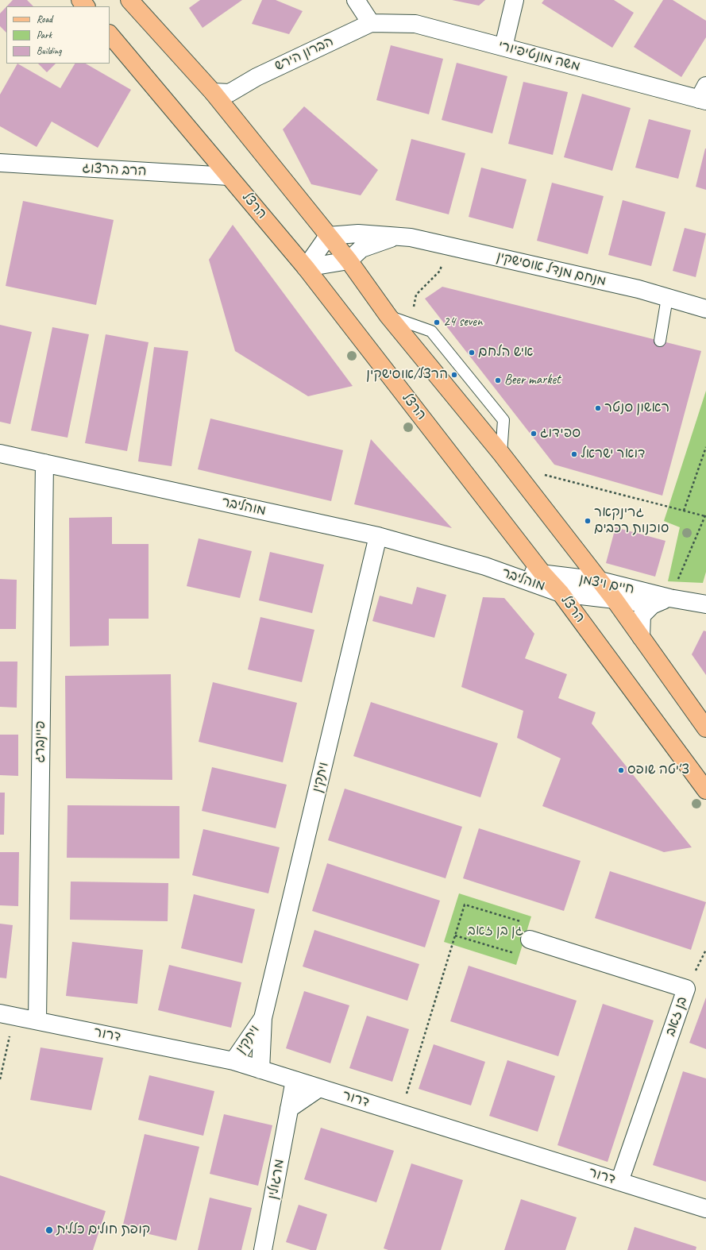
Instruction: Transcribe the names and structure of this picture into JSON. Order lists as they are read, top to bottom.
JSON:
{
  "streets": {
    "main road": ["הרצל"],
    "street": [
      "הברון הירש",
      "משה מונטיפיורי",
      "הרב הרצוג",
      "מנחם מנדל אוסישקין",
      "מוהליבר",
      "חיים ויצמן",
      "פיינברג",
      "ויתקין",
      "בן זאב",
      "דרור",
      "מרגולין"
    ]
  },
  "crossings": [
    ["הברון הירש", "משה מונטיפיורי"],
    ["הרב הרצוג", "הרצל"],
    ["הרצל", "מוהליבר"],
    ["הרצל", "חיים ויצמן"],
    ["מוהליבר", "חיים ויצמן"],
    ["מוהליבר", "פיינברג"],
    ["מוהליבר", "ויתקין"],
    ["פיינברג", "דרור"],
    ["ויתקין", "דרור"],
    ["בן זאב", "דרור"],
    ["דרור", "מרגולין"]
  ],
  "parks": ["גן בן זאב"],
  "places": [
    "24 seven",
    "איש הלחם",
    "הרצל/אוסישקין",
    "Beer market",
    "ראשון סנטר",
    "ספידוג",
    "דואר ישראל",
    "גרינקאר סוכנות רכבים",
    "צ׳יטה שופס",
    "קופת חולים כללית"
  ],
  "legend": ["Road", "Park", "Building"]
}
